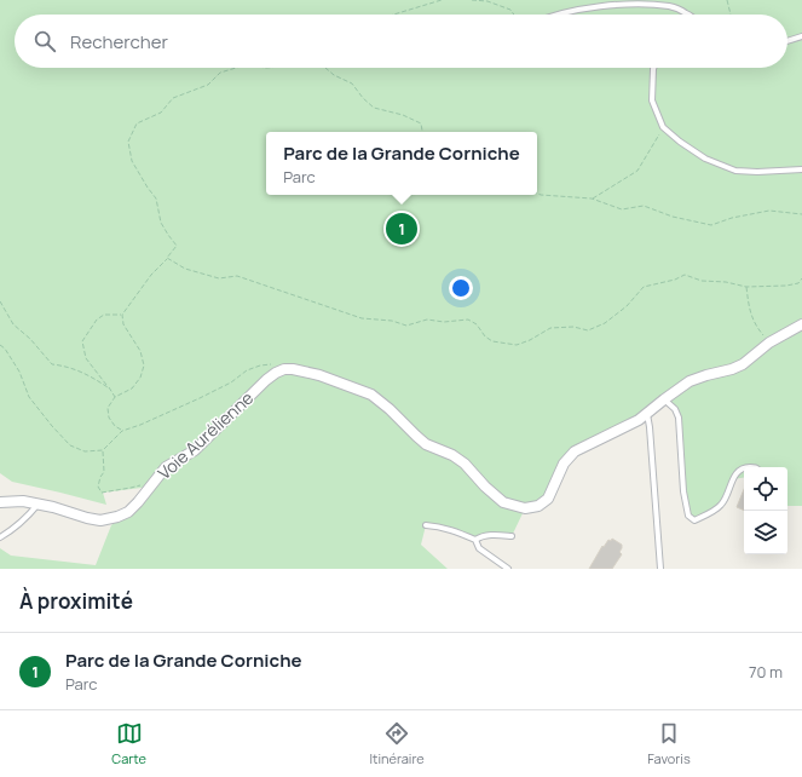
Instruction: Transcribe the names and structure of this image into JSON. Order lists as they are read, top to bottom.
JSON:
{
  "streets": {
    "street": ["Voie Aurélienne"]
  },
  "page": {
    "search": "Rechercher",
    "popup": ["Parc de la Grande Corniche", "Parc"],
    "pins": "1",
    "heading": "À proximité",
    "list": [
      {
        "mark": "1",
        "name": "Parc de la Grande Corniche",
        "note": "Parc",
        "value": "70 m"
      }
    ],
    "nav": ["Carte", "Itinéraire", "Favoris"]
  }
}
